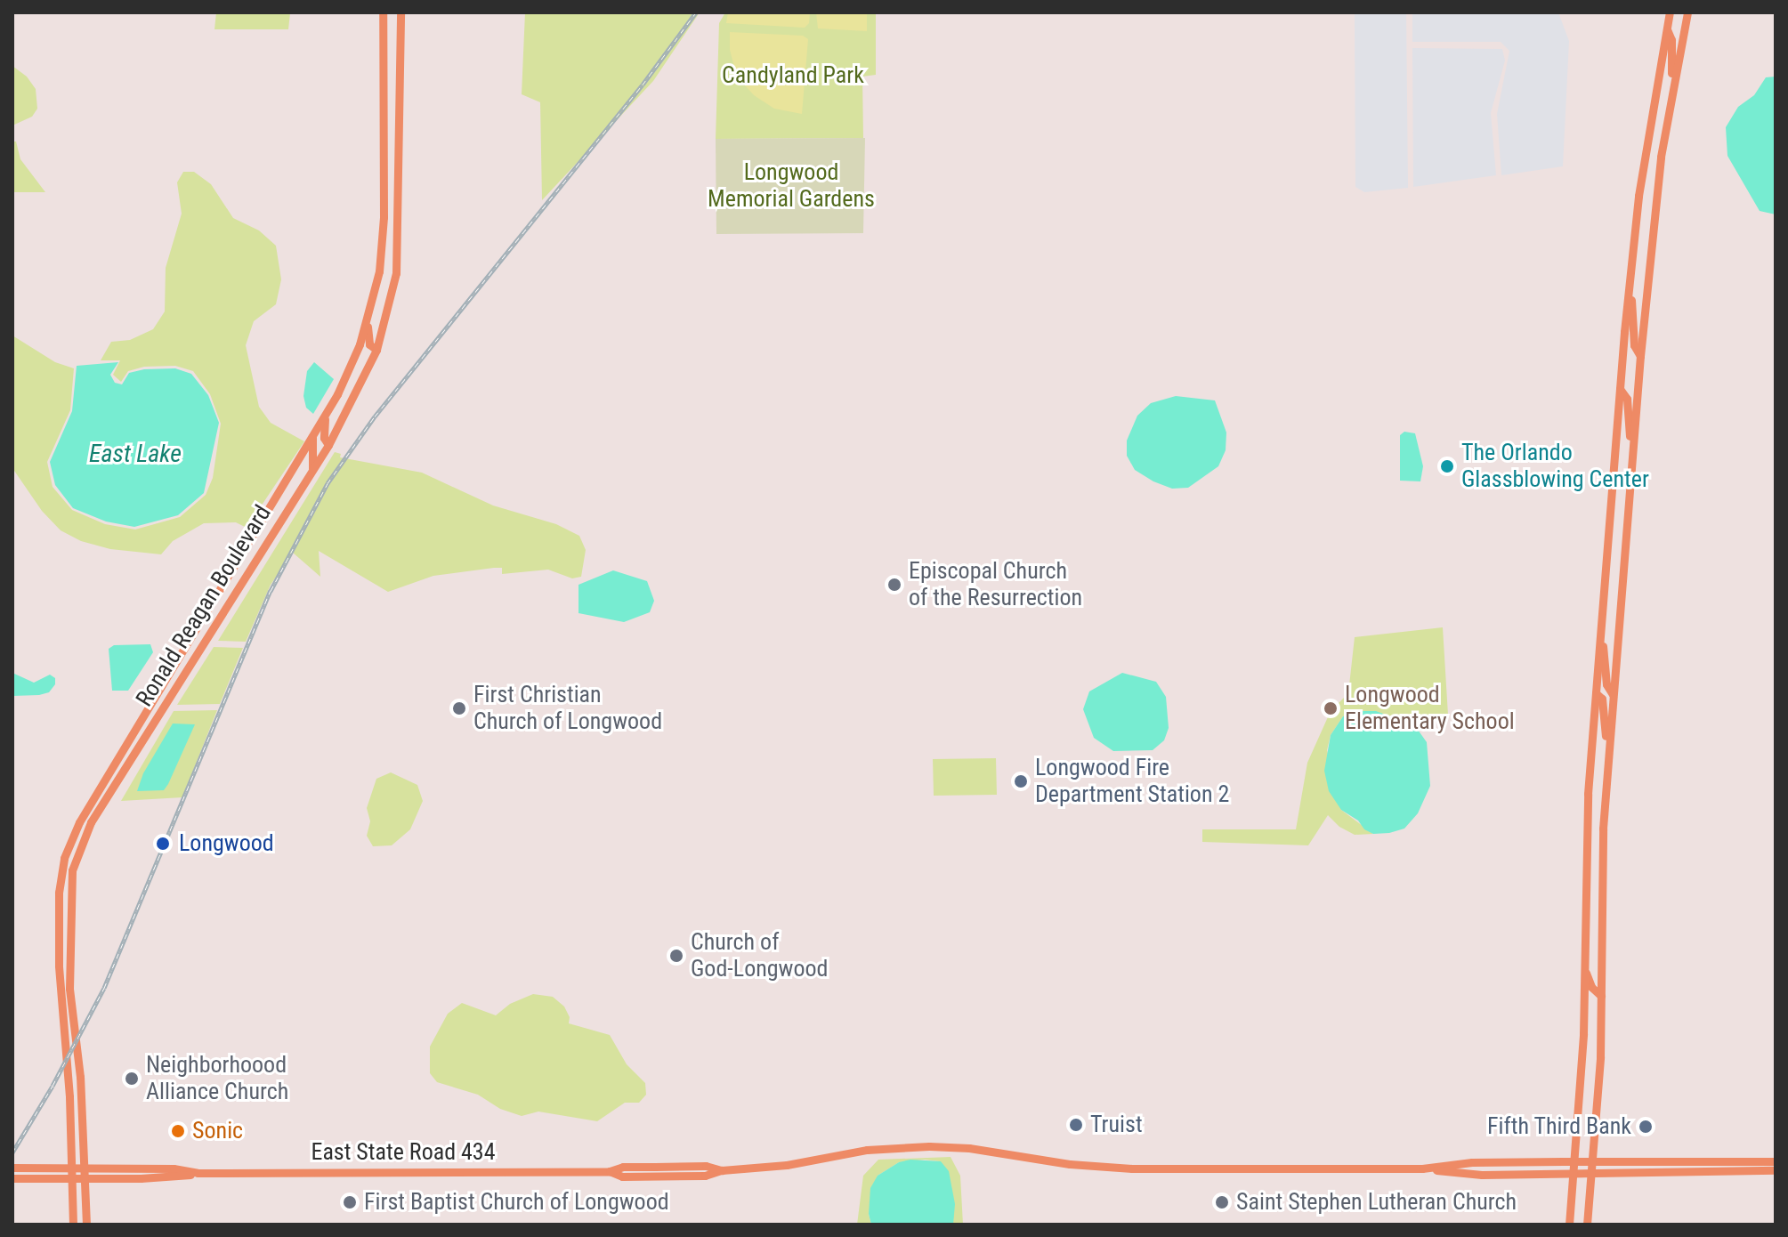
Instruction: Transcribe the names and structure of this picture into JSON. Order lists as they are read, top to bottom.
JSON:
{
  "streets": {
    "main road": ["Ronald Reagan Boulevard", "East State Road 434"]
  },
  "crossings": [
    ["Ronald Reagan Boulevard", "East State Road 434"]
  ],
  "water": ["East Lake"],
  "parks": ["Candyland Park", "Longwood Memorial Gardens"],
  "places": [
    "The Orlando Glassblowing Center",
    "Episcopal Church of the Resurrection",
    "First Christian Church of Longwood",
    "Longwood Elementary School",
    "Longwood Fire Department Station 2",
    "Longwood",
    "Church of God-Longwood",
    "Neighborhoood Alliance Church",
    "Truist",
    "Fifth Third Bank",
    "Sonic",
    "First Baptist Church of Longwood",
    "Saint Stephen Lutheran Church"
  ]
}
